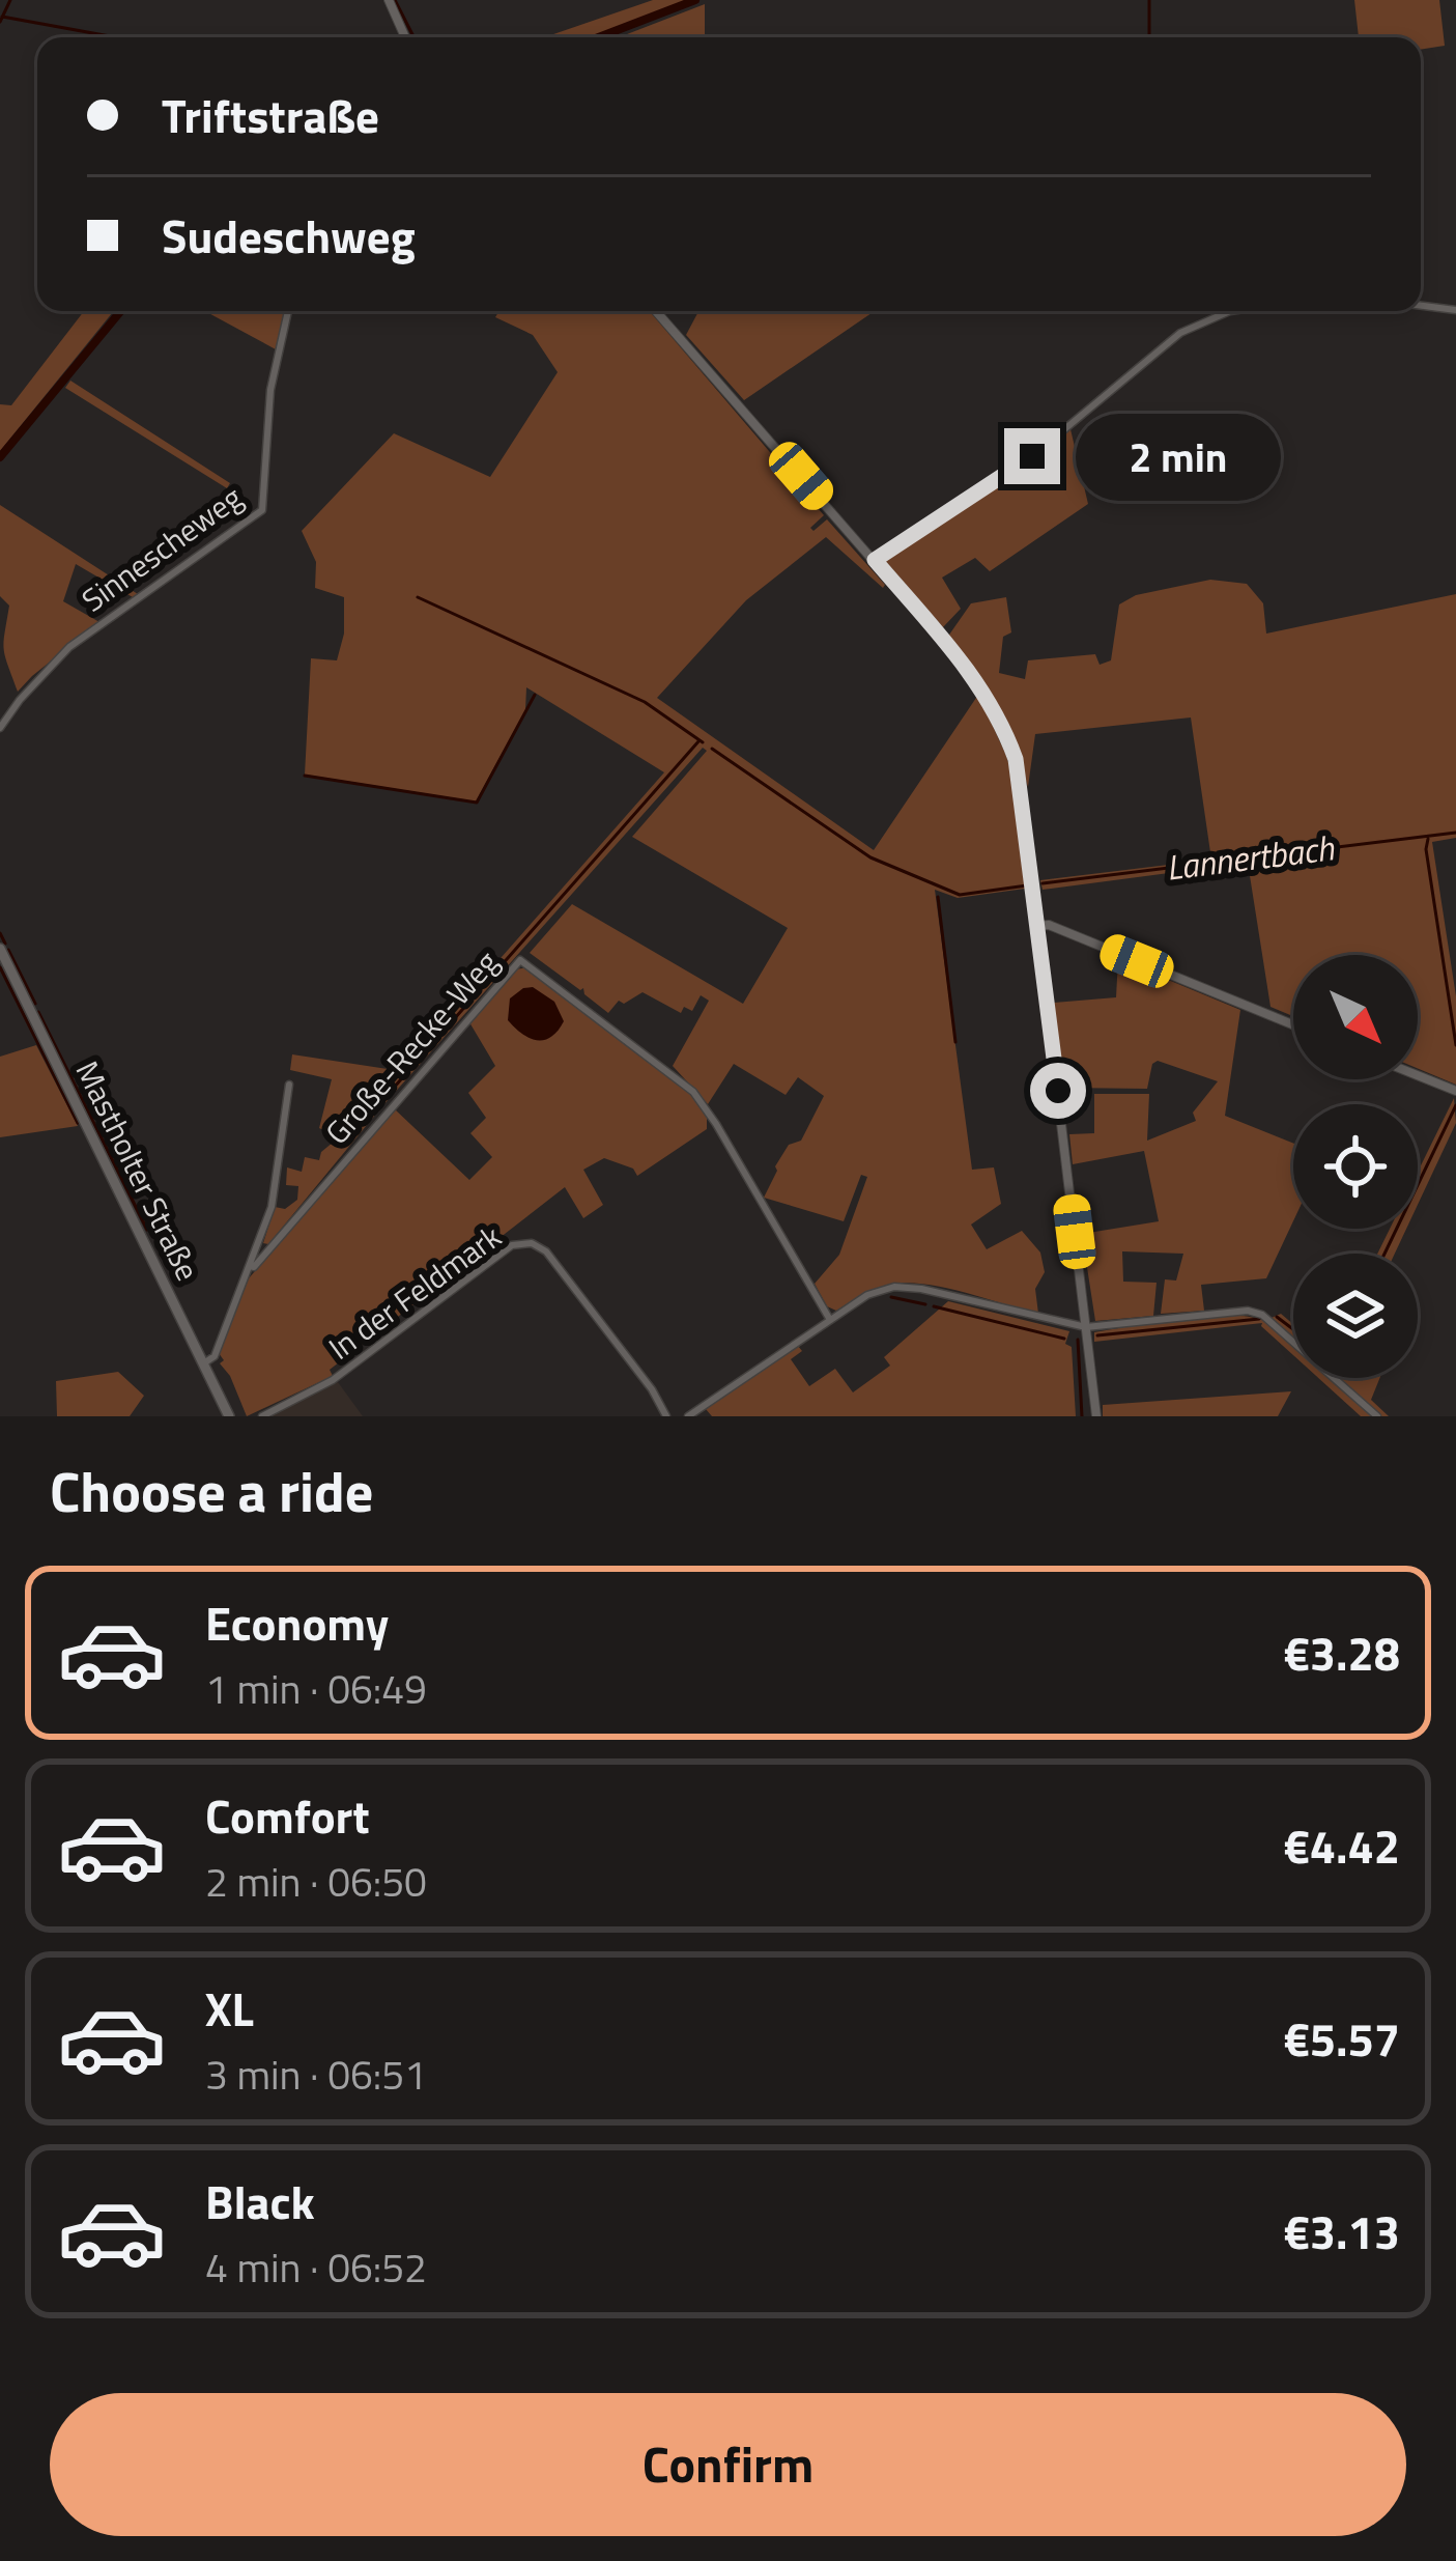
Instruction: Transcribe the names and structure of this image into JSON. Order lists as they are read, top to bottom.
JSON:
{
  "streets": {
    "main road": ["Mastholter Straße"],
    "street": ["Sinnescheweg", "Große-Recke-Weg", "In der Feldmark"]
  },
  "crossings": [
    ["Große-Recke-Weg", "Mastholter Straße"]
  ],
  "water": ["Lannertbach"],
  "north": "bottom right",
  "page": {
    "banner": ["Triftstraße", "Sudeschweg"],
    "bubble": "2 min",
    "heading": "Choose a ride",
    "list": [
      {
        "name": "Economy",
        "note": "1 min · 06:49",
        "value": "€3.28"
      },
      {
        "name": "Comfort",
        "note": "2 min · 06:50",
        "value": "€4.42"
      },
      {
        "name": "XL",
        "note": "3 min · 06:51",
        "value": "€5.57"
      },
      {
        "name": "Black",
        "note": "4 min · 06:52",
        "value": "€3.13"
      }
    ],
    "buttons": "Confirm"
  }
}
